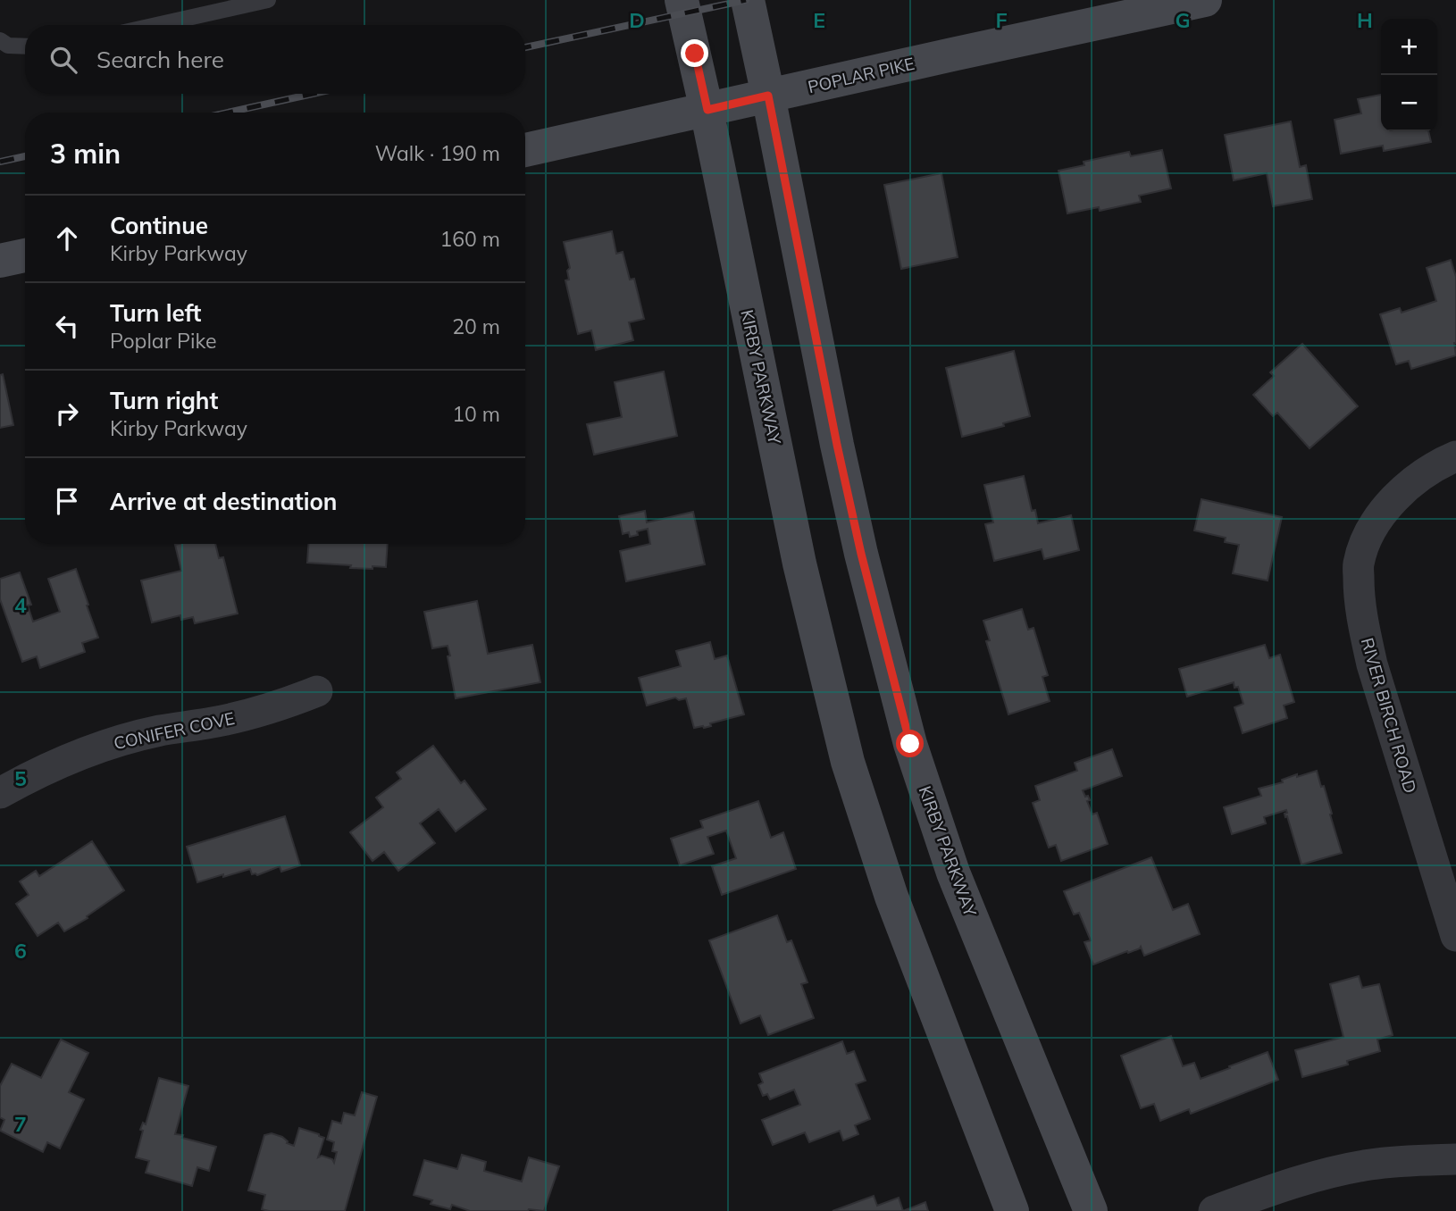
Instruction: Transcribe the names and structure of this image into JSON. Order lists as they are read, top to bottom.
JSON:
{
  "streets": {
    "main road": ["POPLAR PIKE", "KIRBY PARKWAY"],
    "street": ["RIVER BIRCH ROAD", "CONIFER COVE"]
  },
  "crossings": [
    ["POPLAR PIKE", "KIRBY PARKWAY"]
  ],
  "page": {
    "map_buttons": ["+", "−"],
    "search": "Search here",
    "heading": ["3 min", "Walk · 190 m"],
    "list": [
      ["Continue", "Kirby Parkway", "160 m"],
      ["Turn left", "Poplar Pike", "20 m"],
      ["Turn right", "Kirby Parkway", "10 m"],
      "Arrive at destination"
    ]
  },
  "grid": {
    "columns": [
      "D",
      "E",
      "F",
      "G",
      "H"
    ],
    "rows": [
      "4",
      "5",
      "6",
      "7"
    ]
  }
}
